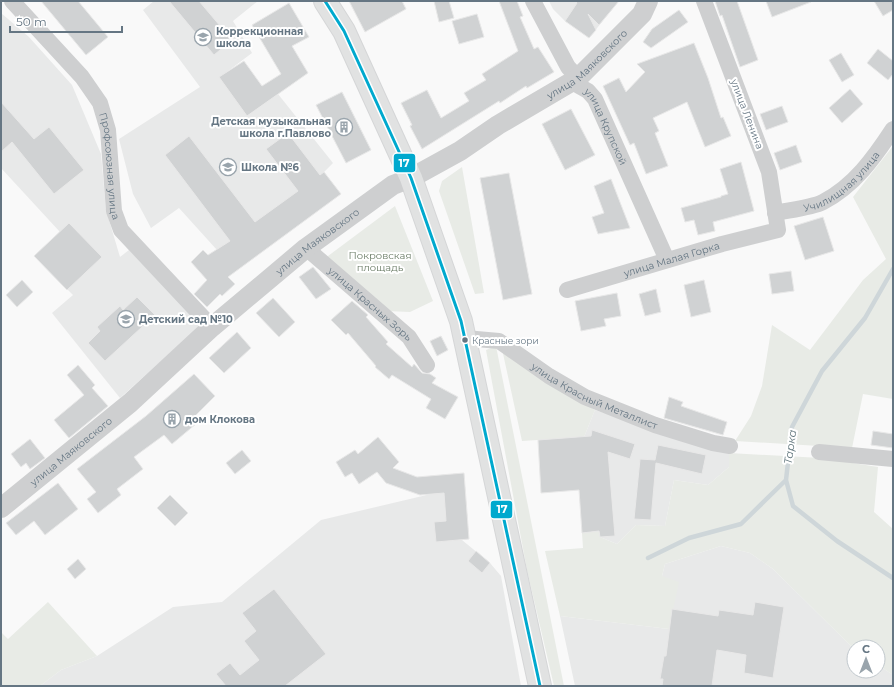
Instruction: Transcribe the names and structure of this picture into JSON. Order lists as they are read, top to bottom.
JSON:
{
  "streets": {
    "street": [
      "улица Маяковского",
      "улица Ленина",
      "улица Крупской",
      "Профсоюзная улица",
      "Училищная улица",
      "улица Малая Горка",
      "улица Красных Зорь",
      "улица Красный Металлист"
    ]
  },
  "crossings": [
    ["улица Маяковского", "улица Крупской"],
    ["улица Маяковского", "Профсоюзная улица"],
    ["улица Маяковского", "улица Красных Зорь"],
    ["улица Ленина", "Училищная улица"],
    ["улица Ленина", "улица Малая Горка"],
    ["улица Крупской", "улица Малая Горка"]
  ],
  "water": ["Тарка"],
  "parks": ["Покровская площадь"],
  "places": {
    "school or university": ["Коррекционная школа", "Школа №6", "Детский сад №10"],
    "building": ["Детская музыкальная школа г.Павлово", "дом Клокова"],
    "other": ["Красные зори"]
  },
  "lines": ["transit line 17"],
  "scale_bar": "50 m",
  "north": "top"
}
